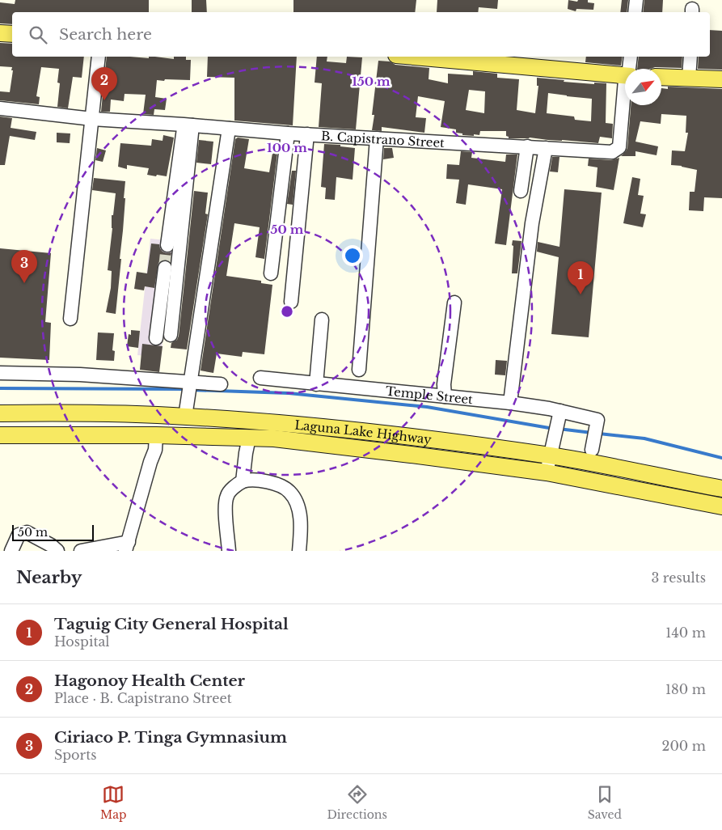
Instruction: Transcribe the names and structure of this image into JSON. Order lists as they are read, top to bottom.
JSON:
{
  "streets": {
    "main road": ["Laguna Lake Highway"],
    "street": ["B. Capistrano Street", "Temple Street"]
  },
  "scale_bar": "50 m",
  "north": "top right",
  "page": {
    "search": "Search here",
    "pins": ["2", "3", "1"],
    "scale": "50 m",
    "heading": ["Nearby", "3 results"],
    "list": [
      {
        "mark": "1",
        "name": "Taguig City General Hospital",
        "note": "Hospital",
        "value": "140 m"
      },
      {
        "mark": "2",
        "name": "Hagonoy Health Center",
        "note": "Place · B. Capistrano Street",
        "value": "180 m"
      },
      {
        "mark": "3",
        "name": "Ciriaco P. Tinga Gymnasium",
        "note": "Sports",
        "value": "200 m"
      }
    ],
    "nav": ["Map", "Directions", "Saved"]
  },
  "rings": ["150 m", "100 m", "50 m"]
}
